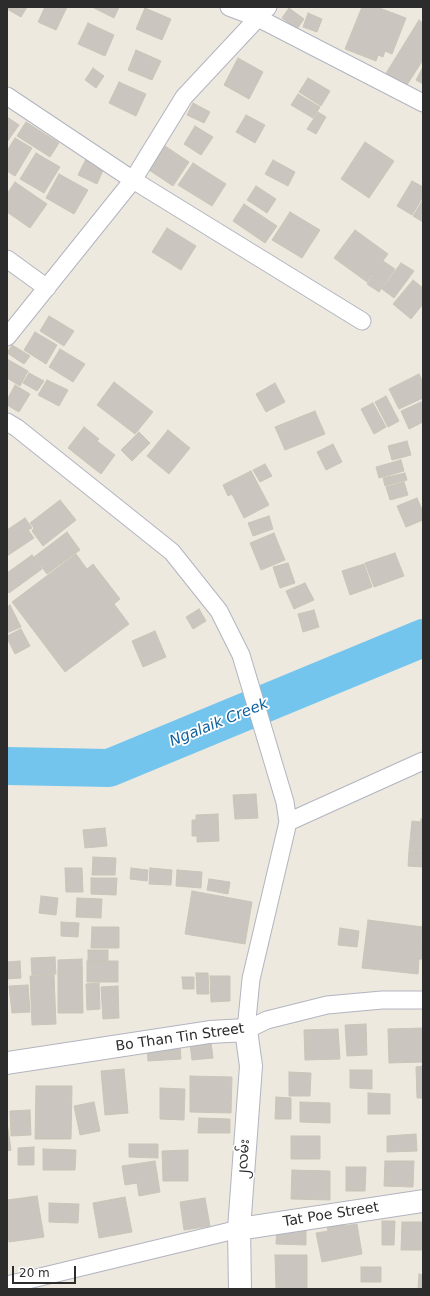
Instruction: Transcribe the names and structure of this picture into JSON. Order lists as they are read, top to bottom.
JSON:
{
  "streets": {
    "street": ["Bo Than Tin Street", "၂လမ်း", "Tat Poe Street"]
  },
  "crossings": [
    ["Bo Than Tin Street", "၂လမ်း"],
    ["၂လမ်း", "Tat Poe Street"]
  ],
  "water": ["Ngalaik Creek"],
  "scale_bar": "20 m"
}
